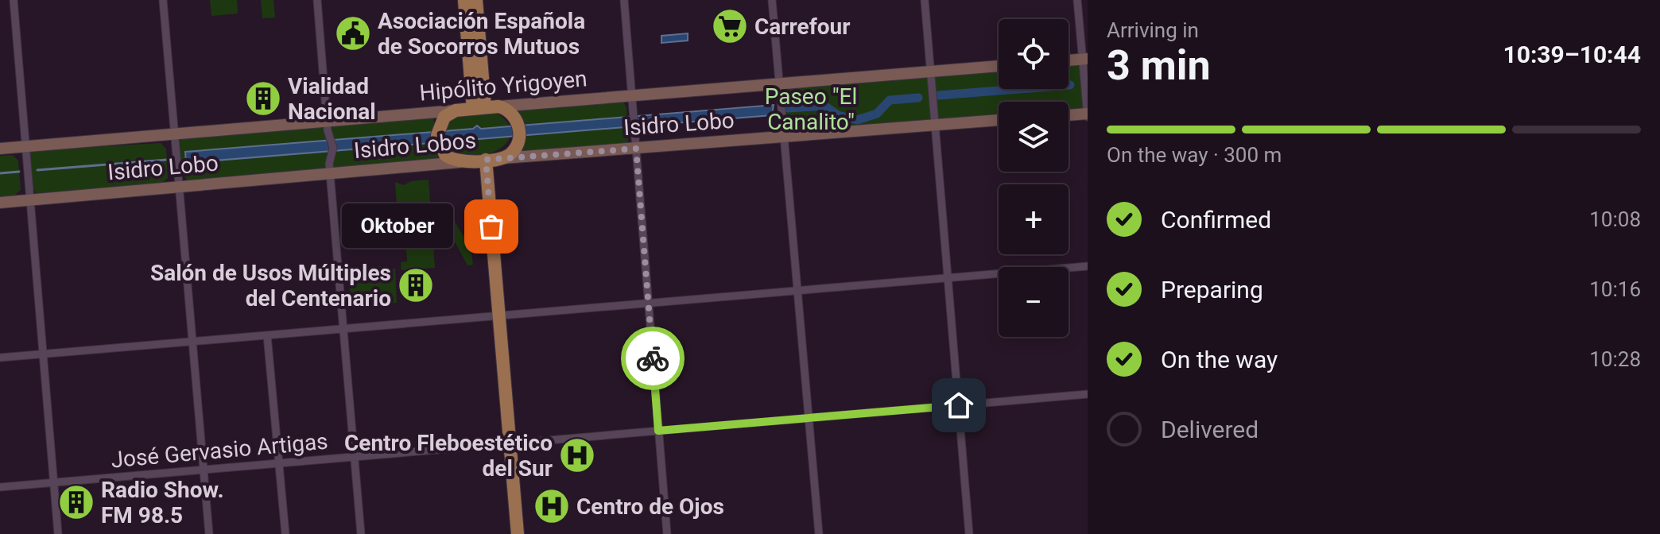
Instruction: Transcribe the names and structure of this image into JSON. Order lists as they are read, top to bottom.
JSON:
{
  "streets": {
    "main road": ["Hipólito Yrigoyen", "Isidro Lobos"],
    "street": ["Isidro Lobo", "José Gervasio Artigas"]
  },
  "crossings": [
    ["Hipólito Yrigoyen", "Isidro Lobo"],
    ["Hipólito Yrigoyen", "Isidro Lobos"],
    ["Isidro Lobo", "Isidro Lobos"]
  ],
  "parks": ["Paseo \"El Canalito\""],
  "places": {
    "supermarket": ["Carrefour"],
    "public building": ["Asociación Española de Socorros Mutuos"],
    "building": ["Vialidad Nacional", "Salón de Usos Múltiples del Centenario", "Radio Show. FM 98.5"],
    "other": ["Oktober"],
    "hospital": ["Centro Fleboestético del Sur", "Centro de Ojos"]
  },
  "page": {
    "heading": ["3 min", "Arriving in", "10:39–10:44"],
    "map_buttons": ["+", "−"],
    "bar": "On the way · 300 m",
    "list": [
      ["Confirmed", "10:08"],
      ["Preparing", "10:16"],
      ["On the way", "10:28"],
      "Delivered"
    ],
    "bubble": "Oktober"
  }
}
